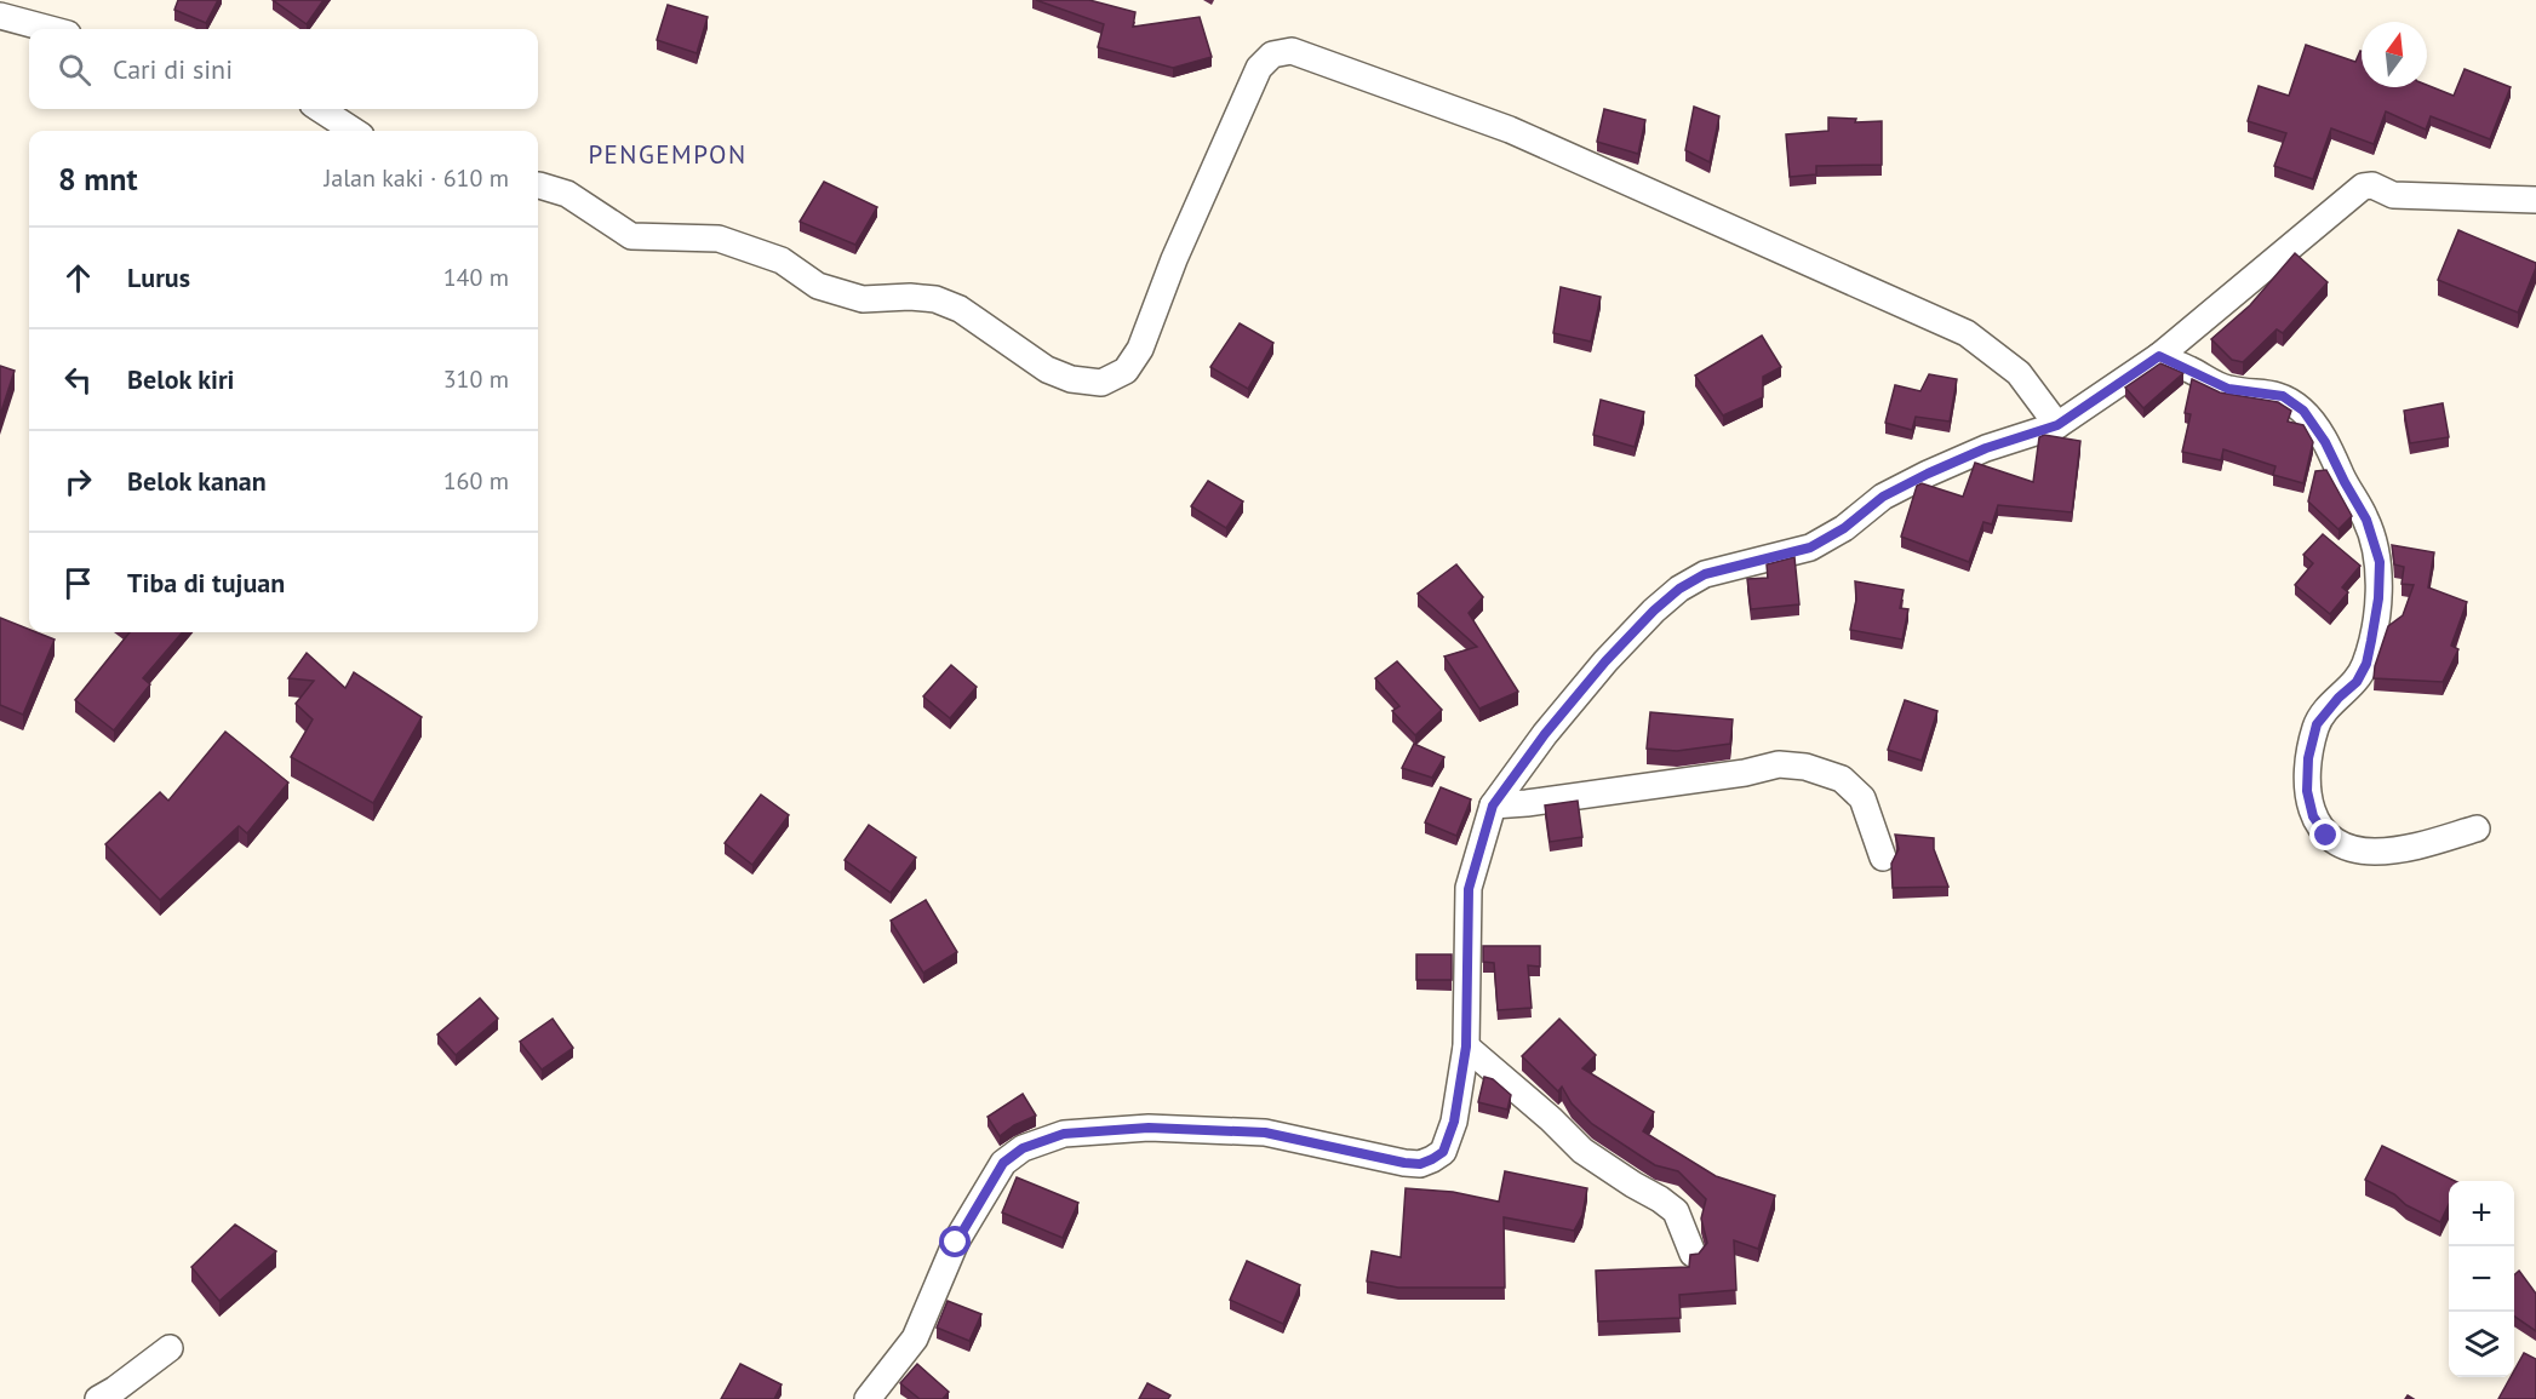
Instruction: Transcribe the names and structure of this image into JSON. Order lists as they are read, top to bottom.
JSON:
{
  "districts": ["PENGEMPON"],
  "north": "top",
  "page": {
    "search": "Cari di sini",
    "heading": ["8 mnt", "Jalan kaki · 610 m"],
    "list": [
      ["Lurus", "140 m"],
      ["Belok kiri", "310 m"],
      ["Belok kanan", "160 m"],
      "Tiba di tujuan"
    ],
    "map_buttons": ["+", "−"]
  }
}
